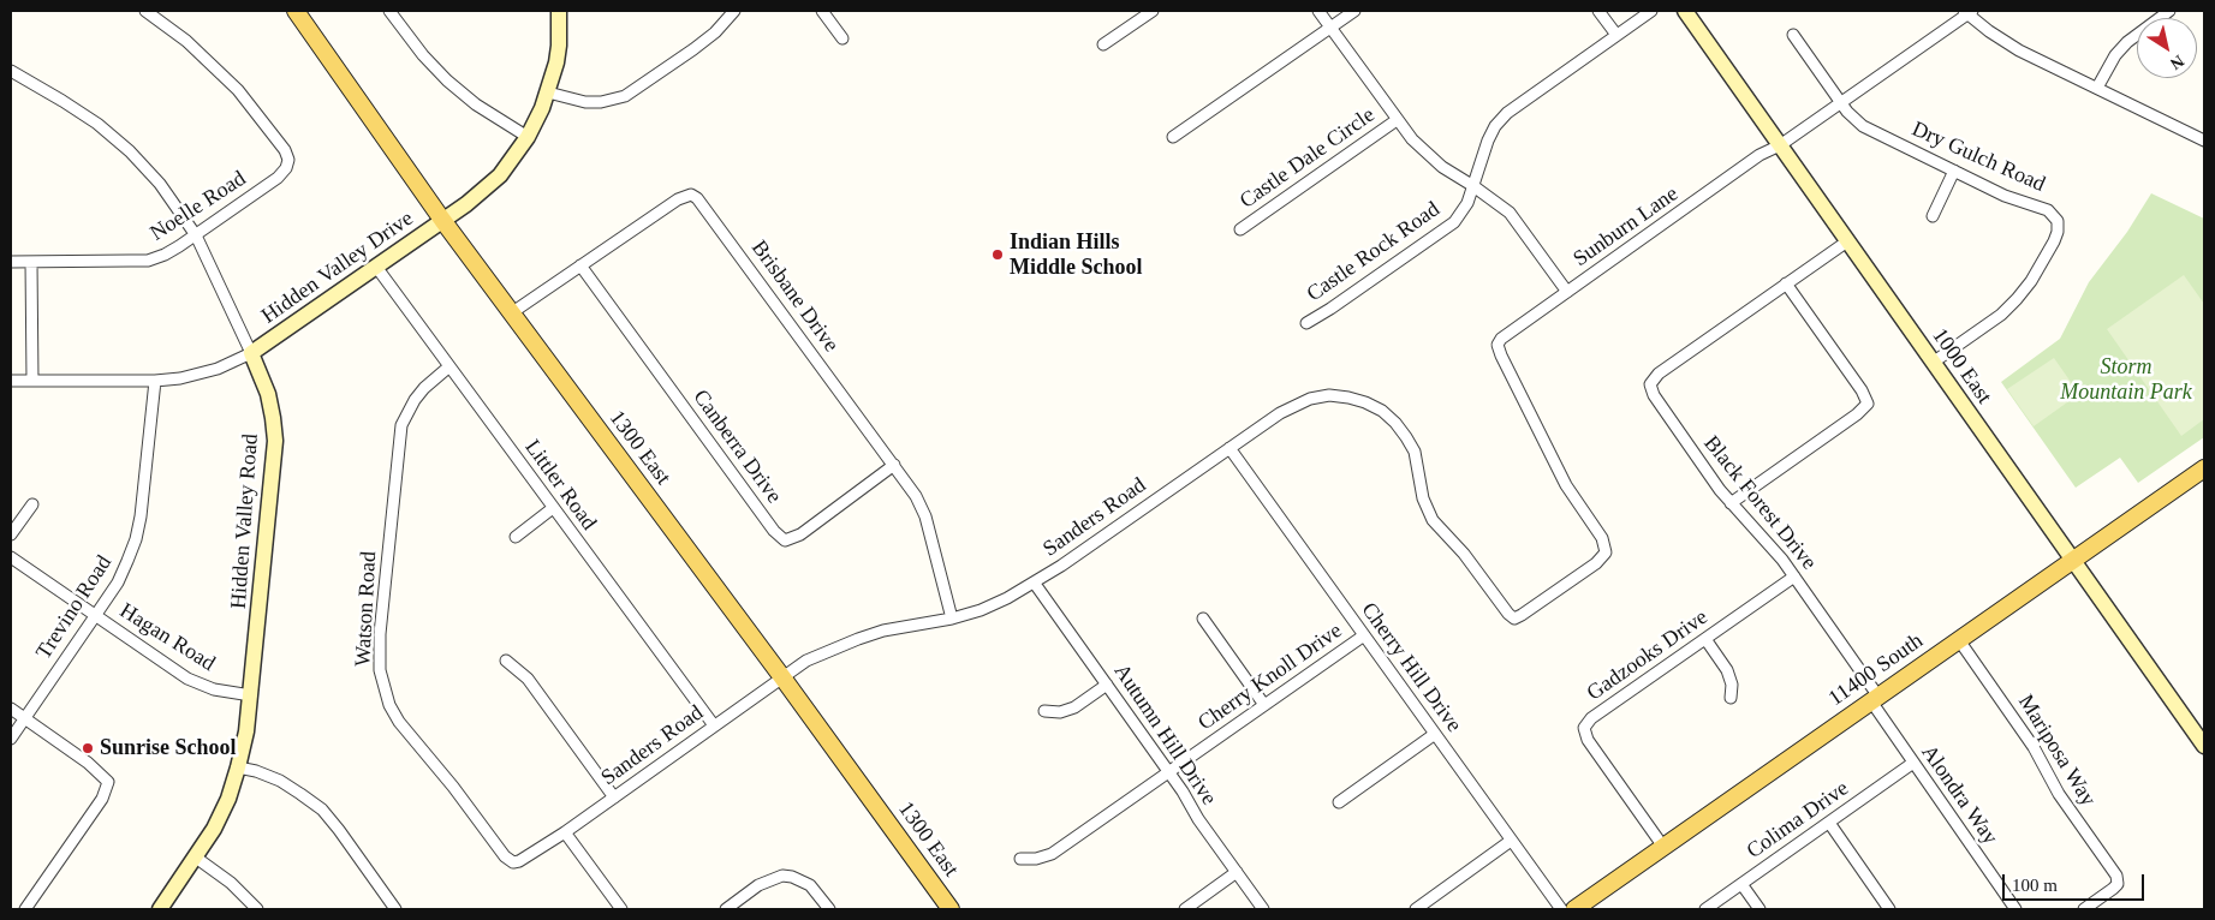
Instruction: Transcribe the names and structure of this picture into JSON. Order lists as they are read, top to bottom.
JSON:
{
  "streets": {
    "main road": ["1300 East", "11400 South"],
    "street": [
      "Dry Gulch Road",
      "Castle Dale Circle",
      "Noelle Road",
      "Sunburn Lane",
      "Castle Rock Road",
      "Hidden Valley Drive",
      "Brisbane Drive",
      "1000 East",
      "Canberra Drive",
      "Littler Road",
      "Black Forest Drive",
      "Sanders Road",
      "Hidden Valley Road",
      "Trevino Road",
      "Watson Road",
      "Hagan Road",
      "Gadzooks Drive",
      "Cherry Hill Drive",
      "Cherry Knoll Drive",
      "Autumn Hill Drive",
      "Mariposa Way",
      "Alondra Way",
      "Colima Drive"
    ]
  },
  "crossings": [
    ["Dry Gulch Road", "Sunburn Lane"],
    ["Dry Gulch Road", "1000 East"],
    ["Noelle Road", "Hidden Valley Road"],
    ["Sunburn Lane", "1000 East"],
    ["Sunburn Lane", "Sanders Road"],
    ["Hidden Valley Drive", "1300 East"],
    ["Hidden Valley Drive", "Littler Road"],
    ["Hidden Valley Drive", "Hidden Valley Road"],
    ["Hidden Valley Drive", "Trevino Road"],
    ["Brisbane Drive", "Canberra Drive"],
    ["Brisbane Drive", "1300 East"],
    ["Brisbane Drive", "Sanders Road"],
    ["1000 East", "Black Forest Drive"],
    ["1000 East", "11400 South"],
    ["1300 East", "Sanders Road"],
    ["Littler Road", "Sanders Road"],
    ["Littler Road", "Watson Road"],
    ["Black Forest Drive", "Gadzooks Drive"],
    ["Black Forest Drive", "11400 South"],
    ["Black Forest Drive", "Alondra Way"],
    ["Sanders Road", "Watson Road"],
    ["Sanders Road", "Cherry Hill Drive"],
    ["Sanders Road", "Autumn Hill Drive"],
    ["Hidden Valley Road", "Hagan Road"],
    ["Trevino Road", "Hagan Road"],
    ["Gadzooks Drive", "11400 South"],
    ["Cherry Hill Drive", "Cherry Knoll Drive"],
    ["11400 South", "Mariposa Way"],
    ["11400 South", "Alondra Way"],
    ["Cherry Knoll Drive", "Autumn Hill Drive"],
    ["Alondra Way", "Colima Drive"]
  ],
  "parks": ["Storm Mountain Park"],
  "places": ["Indian Hills Middle School", "Sunrise School"],
  "scale_bar": "100 m",
  "north": "bottom right"
}
